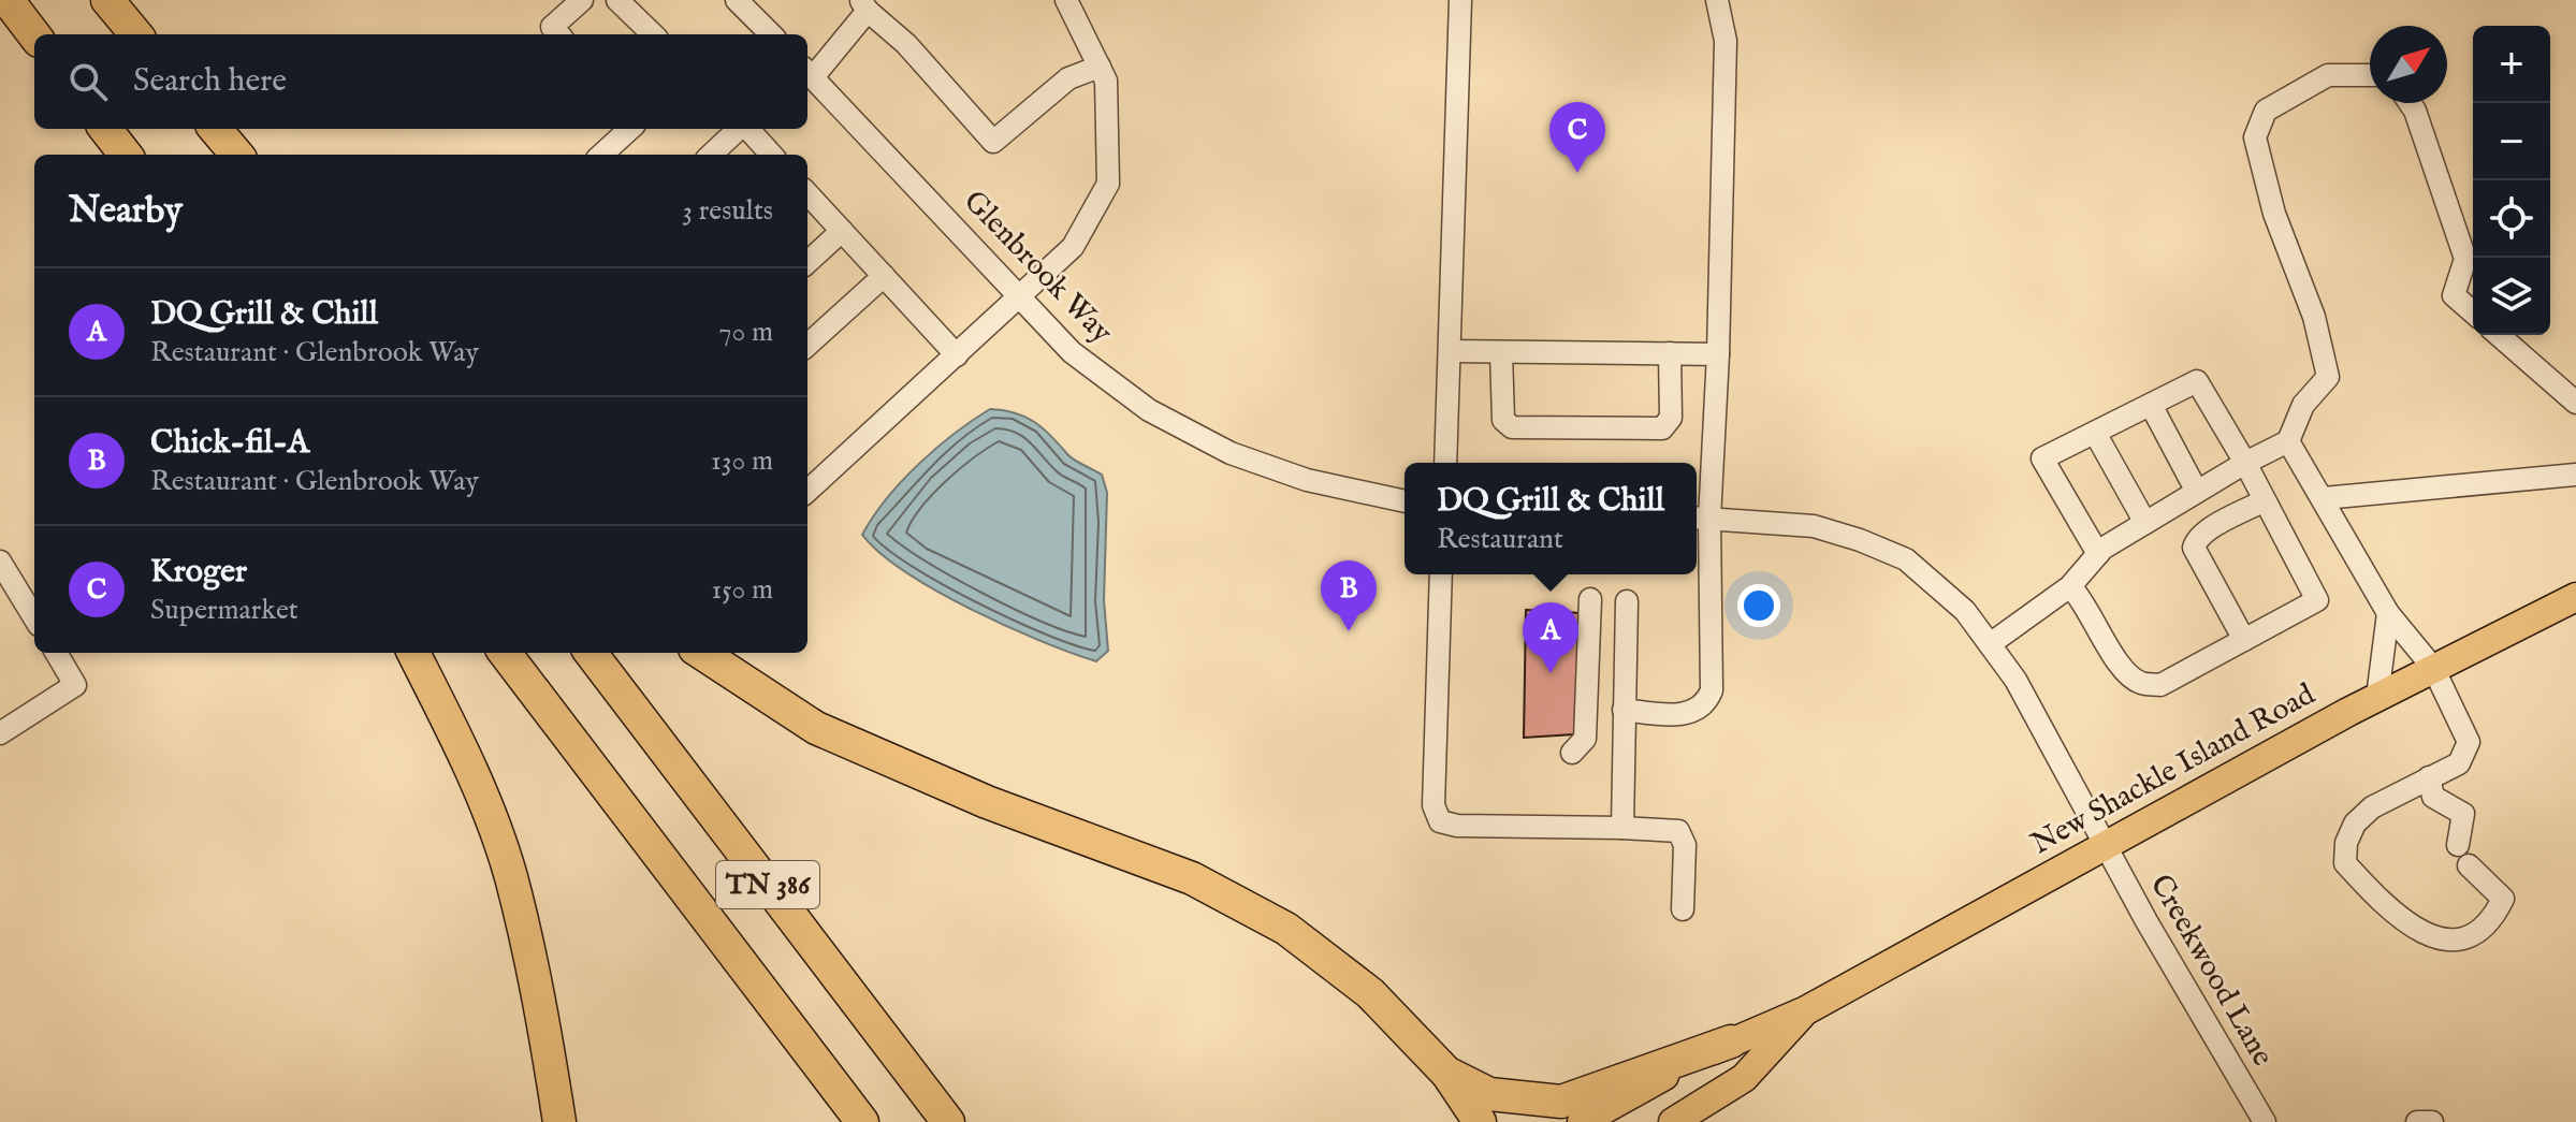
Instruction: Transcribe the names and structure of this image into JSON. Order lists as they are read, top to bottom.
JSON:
{
  "streets": {
    "highway": ["TN 386"],
    "main road": ["New Shackle Island Road"],
    "street": ["Glenbrook Way", "Creekwood Lane"]
  },
  "crossings": [
    ["New Shackle Island Road", "Creekwood Lane"]
  ],
  "north": "top right",
  "page": {
    "map_buttons": ["+", "−"],
    "search": "Search here",
    "pins": ["C", "B", "A"],
    "heading": ["Nearby", "3 results"],
    "list": [
      {
        "mark": "A",
        "name": "DQ Grill & Chill",
        "note": "Restaurant · Glenbrook Way",
        "value": "70 m"
      },
      {
        "mark": "B",
        "name": "Chick-fil-A",
        "note": "Restaurant · Glenbrook Way",
        "value": "130 m"
      },
      {
        "mark": "C",
        "name": "Kroger",
        "note": "Supermarket",
        "value": "150 m"
      }
    ],
    "popup": ["DQ Grill & Chill", "Restaurant"]
  }
}
